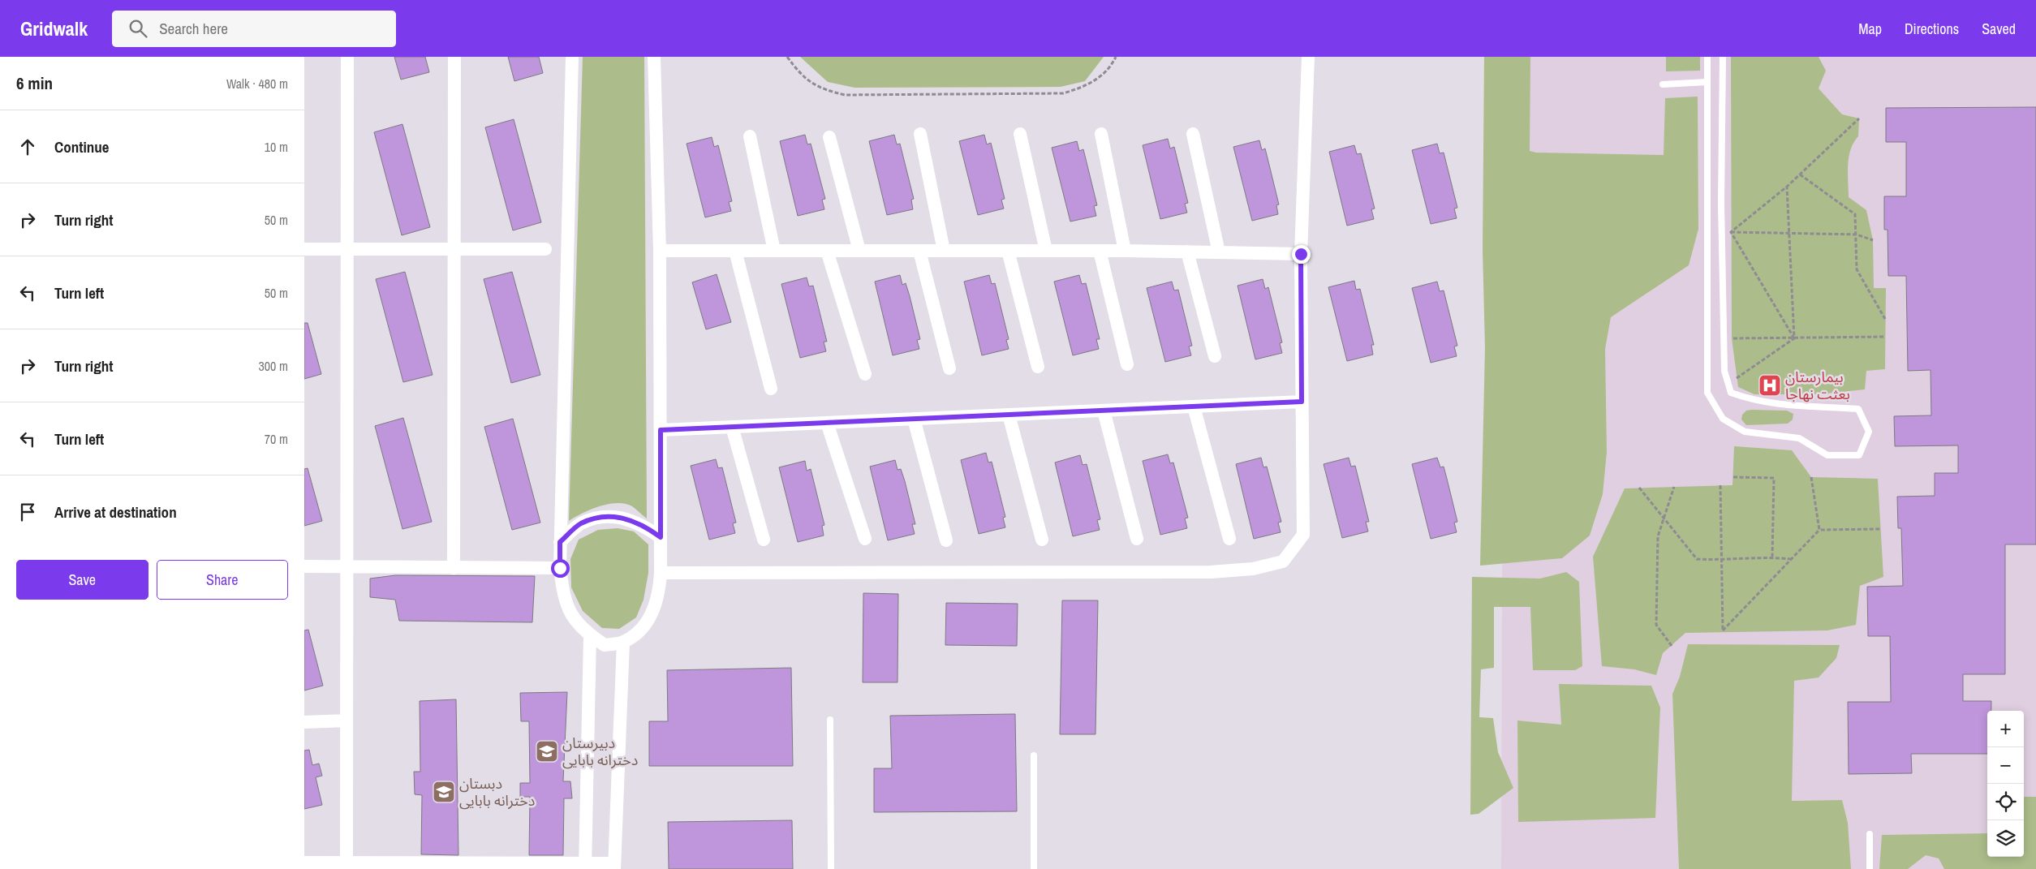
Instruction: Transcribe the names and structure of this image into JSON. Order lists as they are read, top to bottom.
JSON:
{
  "places": {
    "hospital": ["بیمارستان بعثت نهاجا"],
    "school or university": ["دبیرستان دخترانه بابایی", "دبستان دخترانه بابایی"]
  },
  "page": {
    "header": "Gridwalk",
    "search": "Search here",
    "nav": ["Map", "Directions", "Saved"],
    "heading": ["6 min", "Walk · 480 m"],
    "list": [
      ["Continue", "10 m"],
      ["Turn right", "50 m"],
      ["Turn left", "50 m"],
      ["Turn right", "300 m"],
      ["Turn left", "70 m"],
      "Arrive at destination"
    ],
    "buttons": ["Save", "Share"],
    "map_buttons": ["+", "−"]
  }
}
